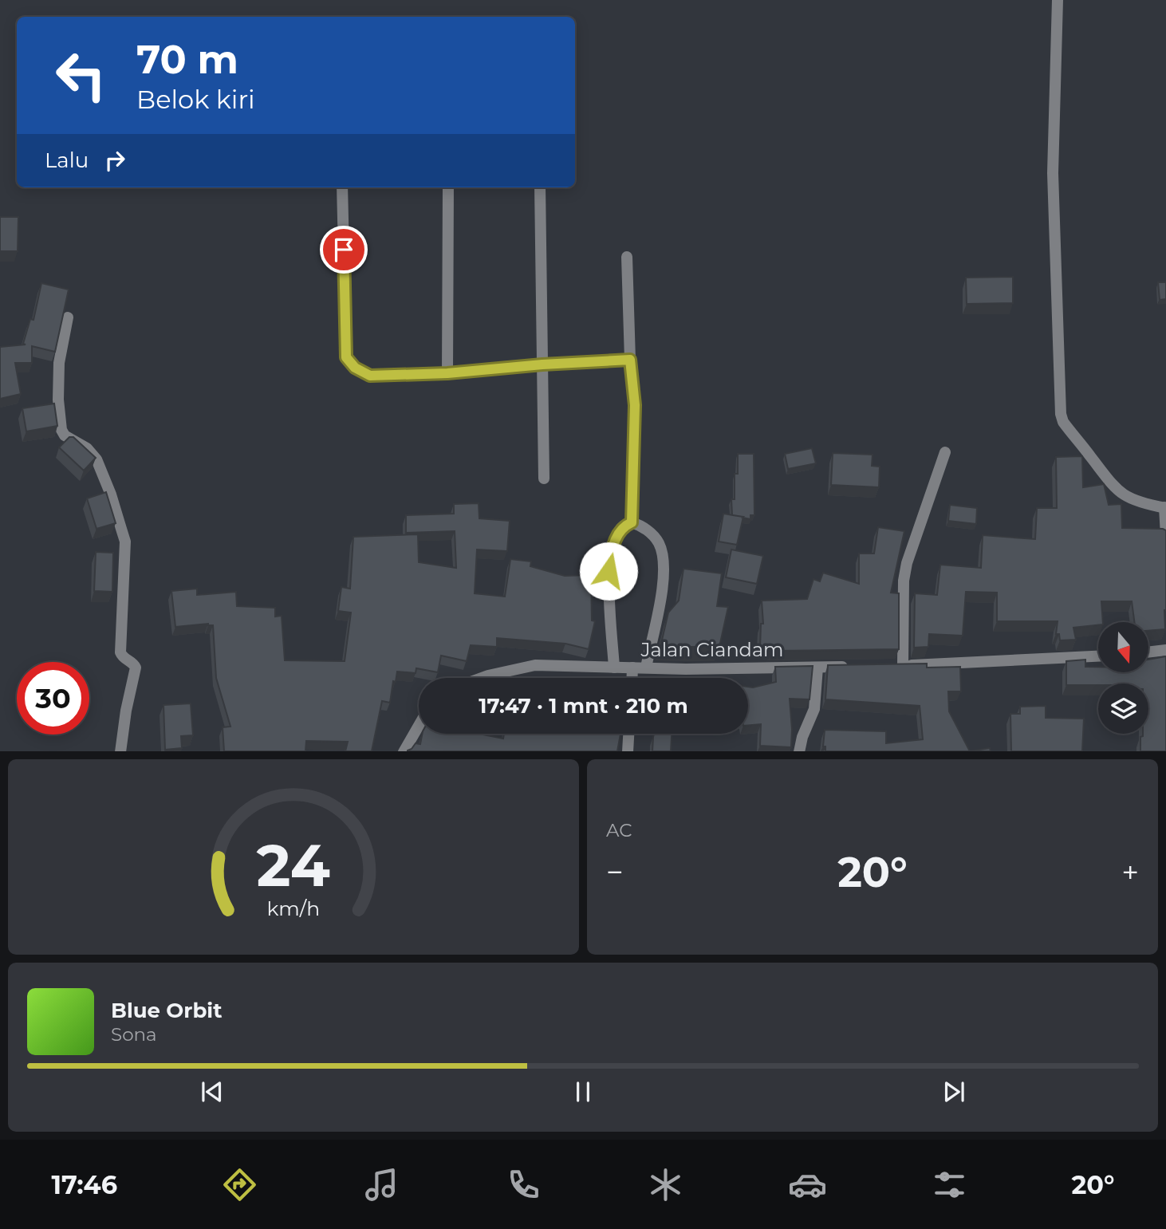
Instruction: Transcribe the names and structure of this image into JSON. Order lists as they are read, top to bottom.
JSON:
{
  "streets": {
    "street": ["Jalan Ciandam"]
  },
  "north": "bottom",
  "page": {
    "turn": ["70 m", "Belok kiri"],
    "then": "Lalu",
    "limit": "30",
    "trip": "17:47 · 1 mnt · 210 m",
    "tile": "AC",
    "heat": ["−", "20°", "+"],
    "song": ["Blue Orbit", "Sona"],
    "tabs": ["17:46", "20°"],
    "gauge": ["24", "km/h"]
  }
}
